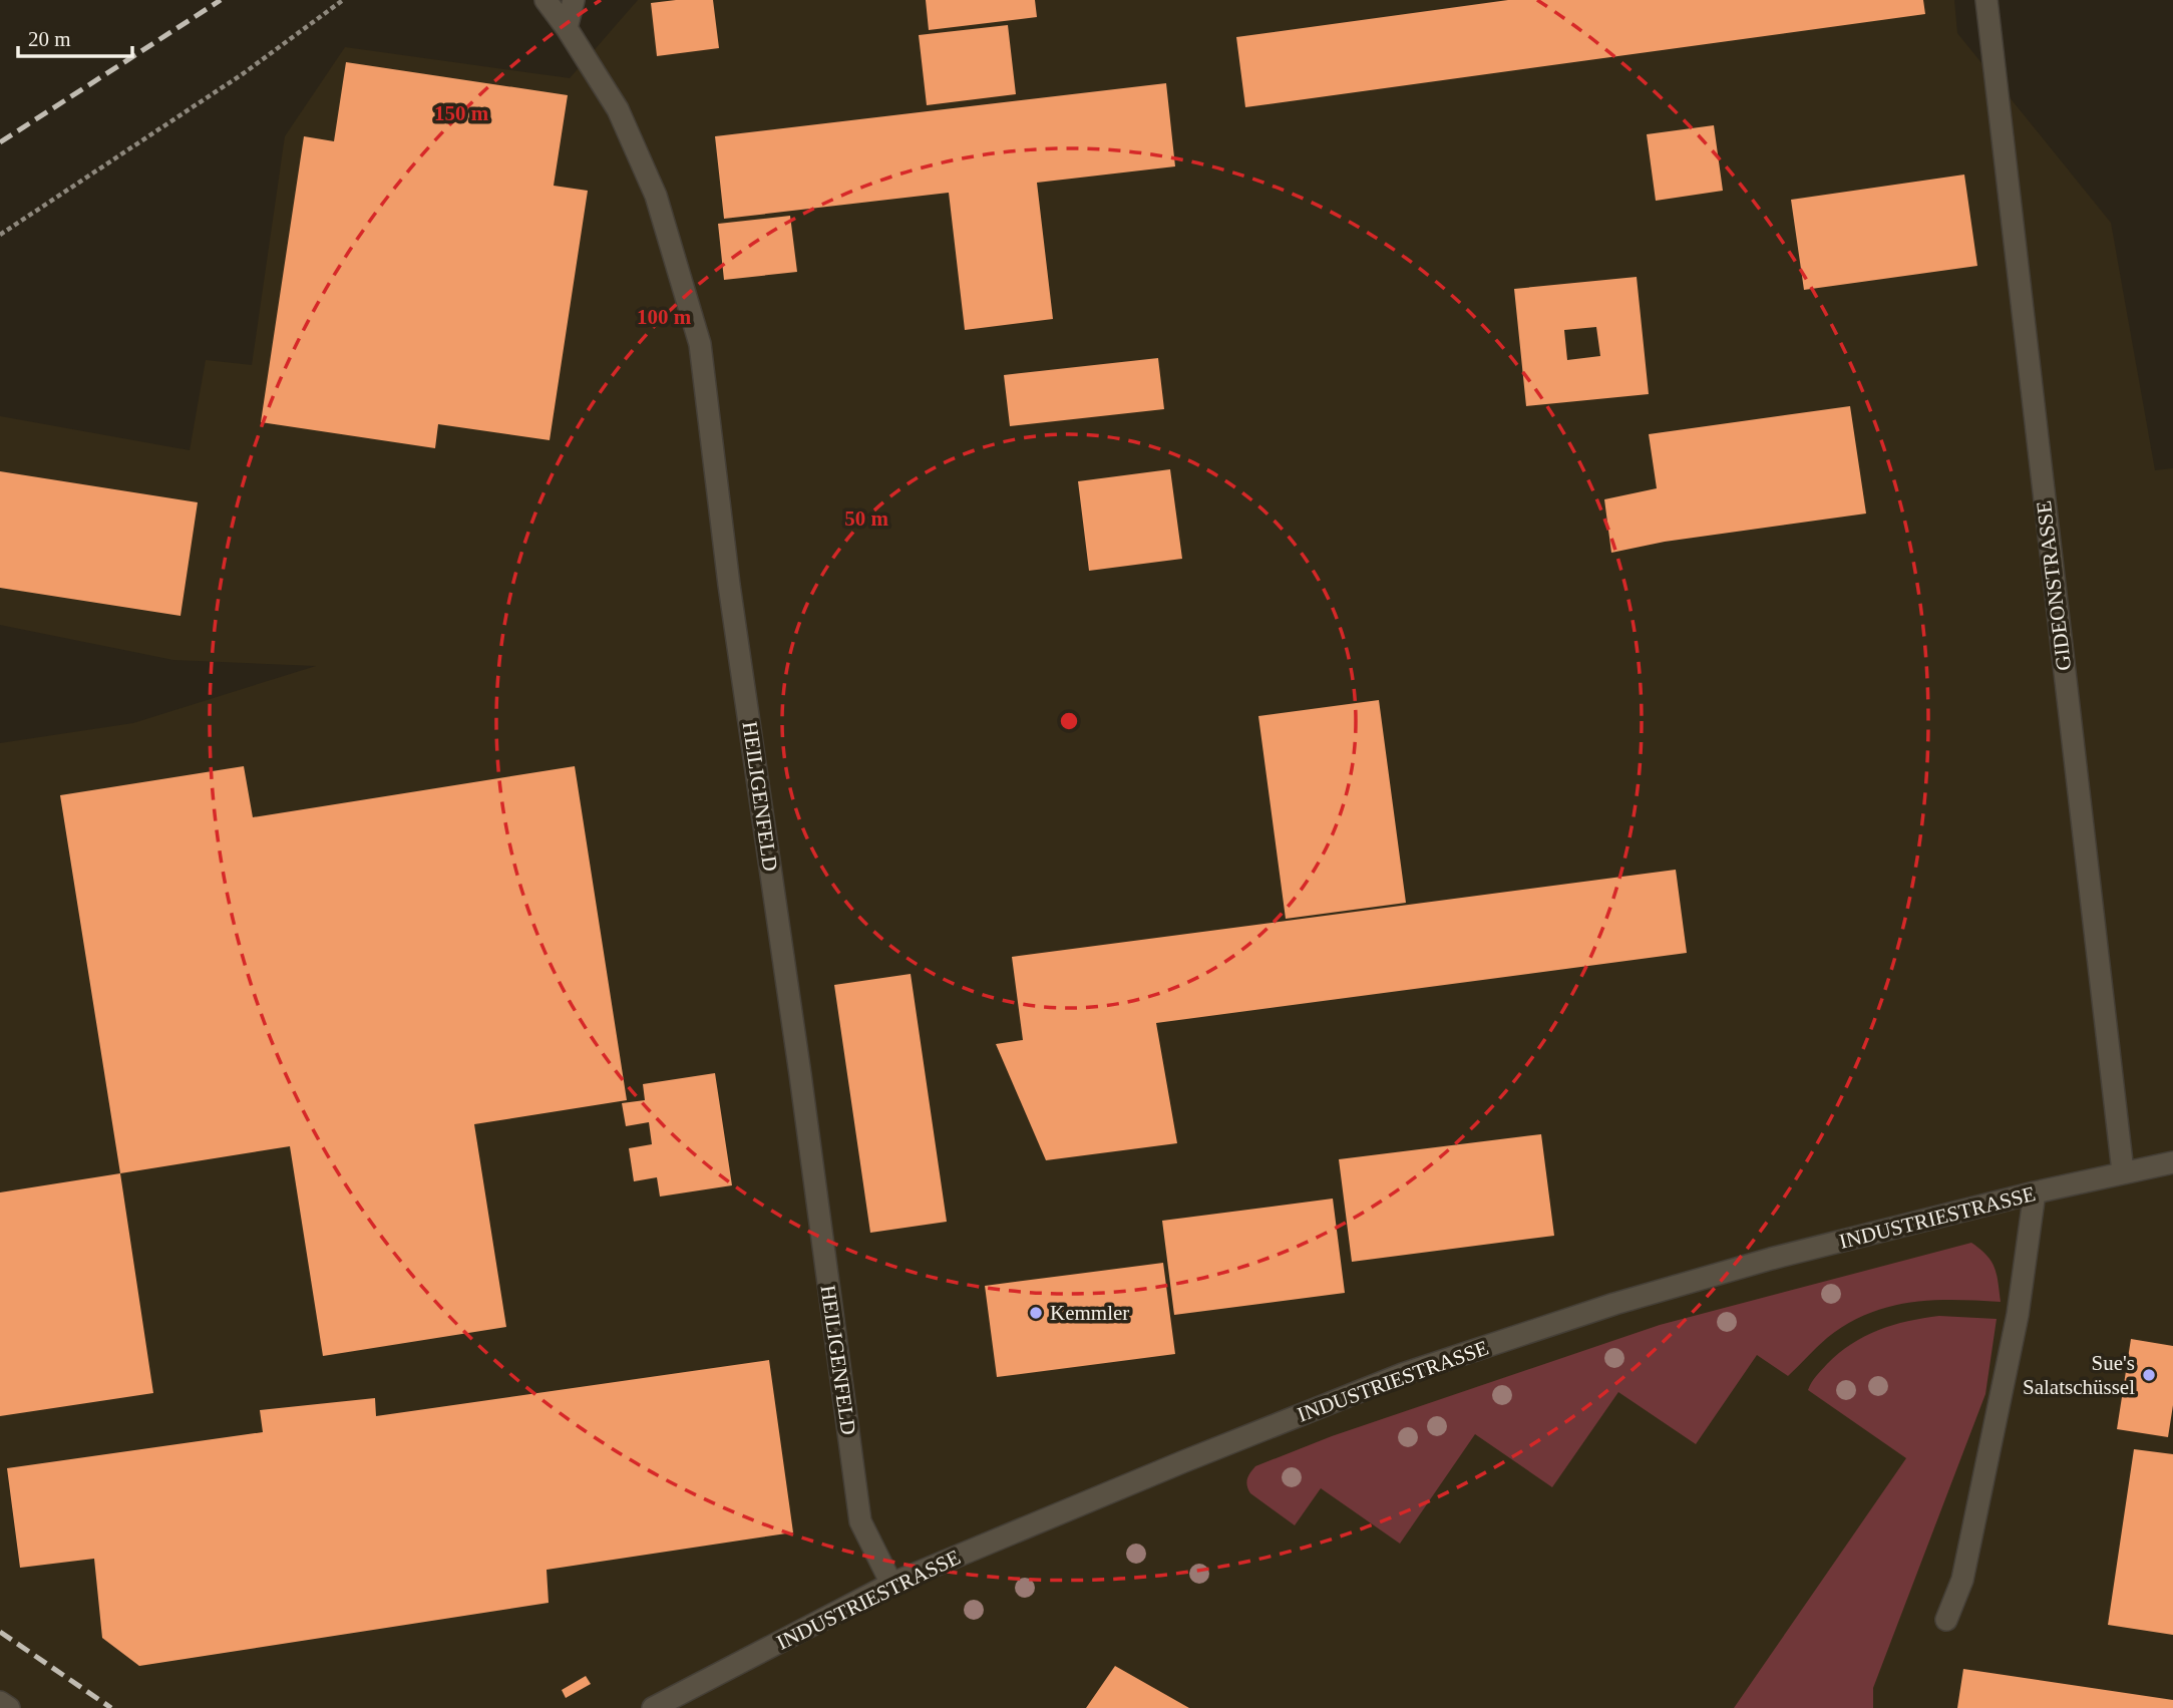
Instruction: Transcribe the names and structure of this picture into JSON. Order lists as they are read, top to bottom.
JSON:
{
  "streets": {
    "street": ["GIDEONSTRASSE", "HEILIGENFELD", "INDUSTRIESTRASSE"]
  },
  "crossings": [
    ["GIDEONSTRASSE", "INDUSTRIESTRASSE"],
    ["HEILIGENFELD", "INDUSTRIESTRASSE"]
  ],
  "places": ["Kemmler", "Sue's Salatschüssel"],
  "scale_bar": "20 m",
  "rings": ["150 m", "100 m", "50 m"]
}
